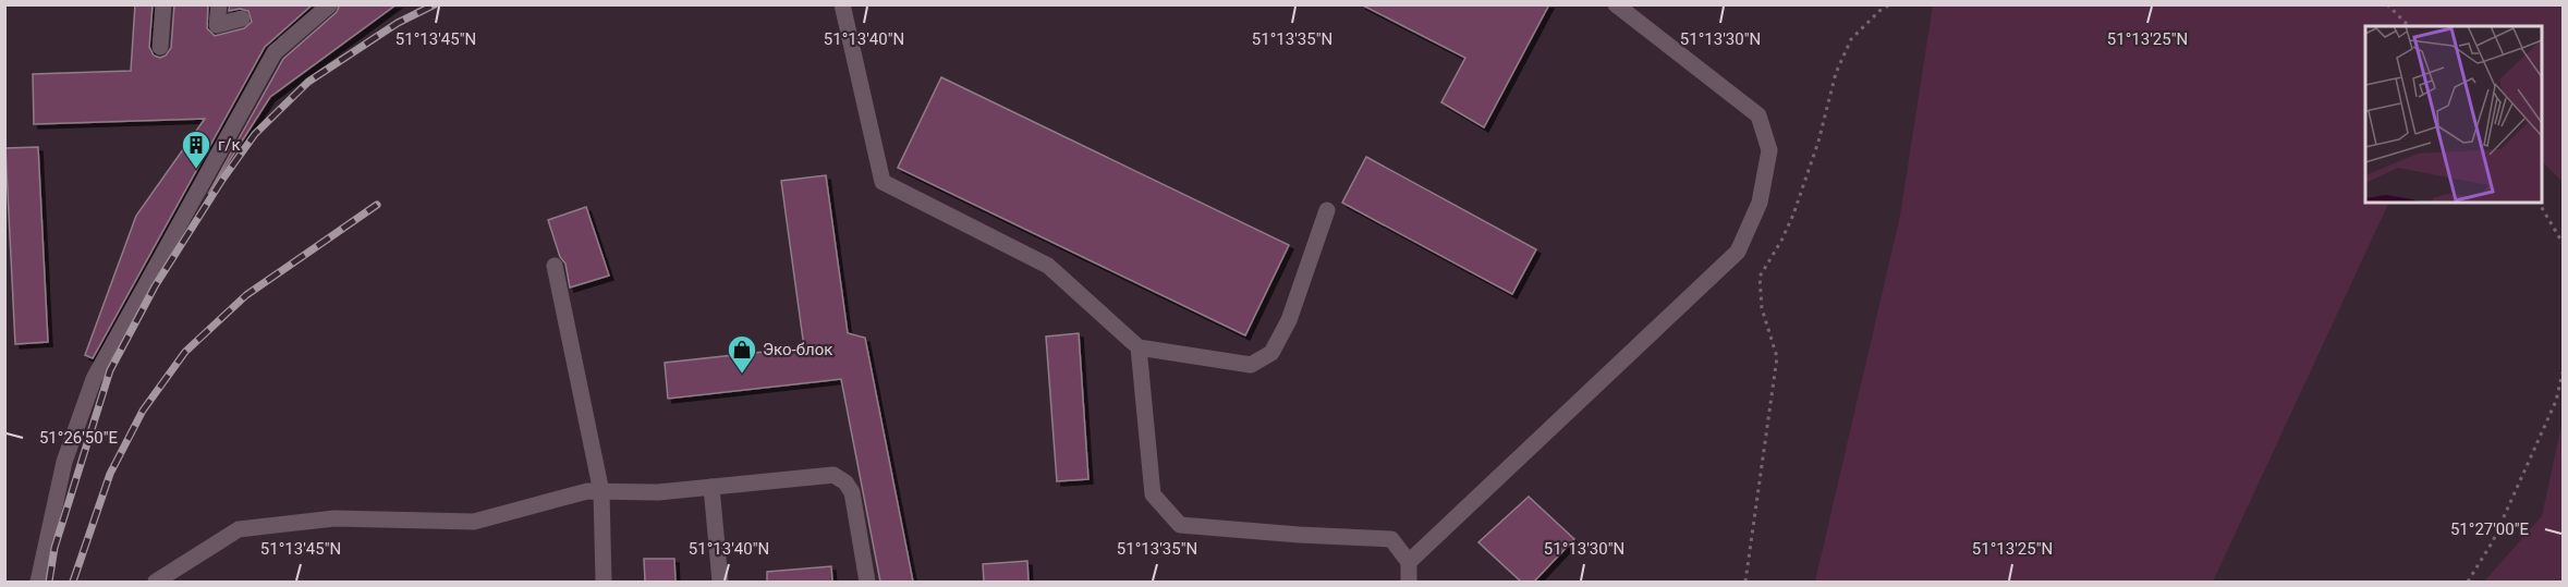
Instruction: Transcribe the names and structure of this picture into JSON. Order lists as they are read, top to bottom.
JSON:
{
  "places": {
    "building": ["г/к"],
    "shop": ["Эко-блок"]
  },
  "coordinates": [
    "51°13'45\"N",
    "51°13'40\"N",
    "51°13'35\"N",
    "51°13'30\"N",
    "51°13'25\"N",
    "51°26'50\"E",
    "51°27'00\"E"
  ]
}
